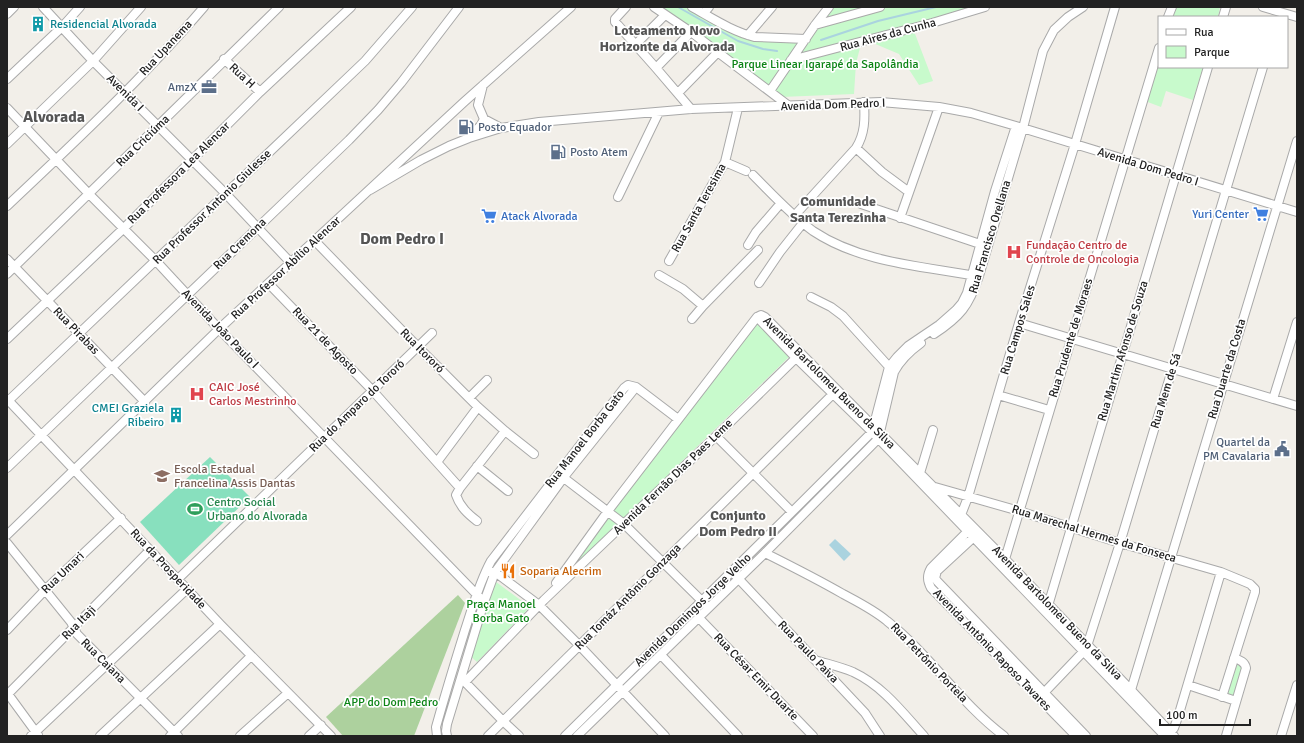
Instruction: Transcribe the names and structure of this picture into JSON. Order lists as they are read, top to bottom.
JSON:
{
  "streets": {
    "street": [
      "Rua Aires da Cunha",
      "Rua Upanema",
      "Rua H",
      "Avenida I",
      "Avenida Dom Pedro I",
      "Rua Criciúma",
      "Rua Professora Lea Alencar",
      "Rua Professor Antonio Giulesse",
      "Rua Santa Teresima",
      "Rua Francisco Orellana",
      "Rua Cremona",
      "Rua Professor Abílio Alencar",
      "Avenida João Paulo I",
      "Rua Campos Sales",
      "Rua Pirabas",
      "Rua Prudente de Moraes",
      "Rua 21 de Agosto",
      "Rua Itororó",
      "Rua Martim Afonso de Souza",
      "Rua Duarte da Costa",
      "Avenida Bartolomeu Bueno da Silva",
      "Rua Mem de Sá",
      "Rua do Amparo do Tororó",
      "Rua Manoel Borba Gato",
      "Avenida Fernão Dias Paes Leme",
      "Rua Marechal Hermes da Fonseca",
      "Rua da Prosperidade",
      "Rua Umari",
      "Rua Tomáz Antônio Gonzaga",
      "Avenida Domingos Jorge Velho",
      "Rua Itaji",
      "Avenida Antônio Raposo Tavares",
      "Rua Paulo Paiva",
      "Rua Caiana",
      "Rua Petrônio Portela",
      "Rua César Emir Duarte"
    ]
  },
  "crossings": [
    ["Rua Upanema", "Avenida I"],
    ["Rua Upanema", "Avenida João Paulo I"],
    ["Rua H", "Rua Criciúma"],
    ["Rua H", "Rua Professora Lea Alencar"],
    ["Avenida I", "Rua Criciúma"],
    ["Avenida I", "Rua Professora Lea Alencar"],
    ["Avenida I", "Rua Professor Antonio Giulesse"],
    ["Avenida I", "Rua Cremona"],
    ["Avenida I", "Rua Professor Abílio Alencar"],
    ["Avenida Dom Pedro I", "Rua Santa Teresima"],
    ["Avenida Dom Pedro I", "Rua Francisco Orellana"],
    ["Avenida Dom Pedro I", "Rua Professor Abílio Alencar"],
    ["Avenida Dom Pedro I", "Rua Campos Sales"],
    ["Avenida Dom Pedro I", "Rua Prudente de Moraes"],
    ["Avenida Dom Pedro I", "Rua Martim Afonso de Souza"],
    ["Avenida Dom Pedro I", "Rua Duarte da Costa"],
    ["Avenida Dom Pedro I", "Rua Mem de Sá"],
    ["Rua Criciúma", "Avenida João Paulo I"],
    ["Rua Criciúma", "Rua Pirabas"],
    ["Rua Professora Lea Alencar", "Avenida João Paulo I"],
    ["Rua Professora Lea Alencar", "Rua Pirabas"],
    ["Rua Professor Antonio Giulesse", "Avenida João Paulo I"],
    ["Rua Professor Antonio Giulesse", "Rua Pirabas"],
    ["Rua Professor Antonio Giulesse", "Rua da Prosperidade"],
    ["Rua Francisco Orellana", "Avenida Bartolomeu Bueno da Silva"],
    ["Rua Francisco Orellana", "Avenida Domingos Jorge Velho"],
    ["Rua Cremona", "Avenida João Paulo I"],
    ["Rua Cremona", "Rua Pirabas"],
    ["Rua Cremona", "Rua da Prosperidade"],
    ["Rua Professor Abílio Alencar", "Avenida João Paulo I"],
    ["Rua Professor Abílio Alencar", "Rua Pirabas"],
    ["Rua Professor Abílio Alencar", "Rua 21 de Agosto"],
    ["Rua Professor Abílio Alencar", "Rua Itororó"],
    ["Rua Professor Abílio Alencar", "Rua da Prosperidade"],
    ["Avenida João Paulo I", "Rua do Amparo do Tororó"],
    ["Avenida João Paulo I", "Rua Manoel Borba Gato"],
    ["Rua Campos Sales", "Avenida Bartolomeu Bueno da Silva"],
    ["Rua Campos Sales", "Rua Marechal Hermes da Fonseca"],
    ["Rua Prudente de Moraes", "Avenida Bartolomeu Bueno da Silva"],
    ["Rua Prudente de Moraes", "Rua Marechal Hermes da Fonseca"],
    ["Rua 21 de Agosto", "Rua do Amparo do Tororó"],
    ["Rua Itororó", "Rua do Amparo do Tororó"],
    ["Rua Martim Afonso de Souza", "Avenida Bartolomeu Bueno da Silva"],
    ["Rua Martim Afonso de Souza", "Rua Marechal Hermes da Fonseca"],
    ["Rua Duarte da Costa", "Avenida Bartolomeu Bueno da Silva"],
    ["Rua Duarte da Costa", "Rua Marechal Hermes da Fonseca"],
    ["Avenida Bartolomeu Bueno da Silva", "Rua Mem de Sá"],
    ["Avenida Bartolomeu Bueno da Silva", "Avenida Fernão Dias Paes Leme"],
    ["Avenida Bartolomeu Bueno da Silva", "Rua Marechal Hermes da Fonseca"],
    ["Avenida Bartolomeu Bueno da Silva", "Rua Tomáz Antônio Gonzaga"],
    ["Avenida Bartolomeu Bueno da Silva", "Avenida Domingos Jorge Velho"],
    ["Avenida Bartolomeu Bueno da Silva", "Avenida Antônio Raposo Tavares"],
    ["Rua Mem de Sá", "Rua Marechal Hermes da Fonseca"],
    ["Rua Mem de Sá", "Avenida Antônio Raposo Tavares"],
    ["Rua do Amparo do Tororó", "Rua da Prosperidade"],
    ["Rua Manoel Borba Gato", "Avenida Fernão Dias Paes Leme"],
    ["Rua da Prosperidade", "Rua Umari"],
    ["Rua da Prosperidade", "Rua Itaji"],
    ["Rua Umari", "Rua Caiana"],
    ["Avenida Domingos Jorge Velho", "Rua Paulo Paiva"],
    ["Avenida Domingos Jorge Velho", "Rua Petrônio Portela"],
    ["Avenida Domingos Jorge Velho", "Rua César Emir Duarte"],
    ["Rua Itaji", "Rua Caiana"]
  ],
  "districts": [
    "Loteamento Novo Horizonte da Alvorada",
    "Alvorada",
    "Comunidade Santa Terezinha",
    "Dom Pedro I",
    "Conjunto Dom Pedro II"
  ],
  "parks": ["Parque Linear Igarapé da Sapolândia", "Praça Manoel Borba Gato", "APP do Dom Pedro"],
  "places": {
    "building": ["Residencial Alvorada", "CMEI Graziela Ribeiro"],
    "office": ["AmzX"],
    "fuel station": ["Posto Equador", "Posto Atem"],
    "supermarket": ["Yuri Center", "Atack Alvorada"],
    "hospital": ["Fundação Centro de Controle de Oncologia", "CAIC José Carlos Mestrinho"],
    "public building": ["Quartel da PM Cavalaria"],
    "school or university": ["Escola Estadual Francelina Assis Dantas"],
    "sports": ["Centro Social Urbano do Alvorada"],
    "restaurant": ["Soparia Alecrim"]
  },
  "legend": ["Rua", "Parque"],
  "scale_bar": "100 m"
}
